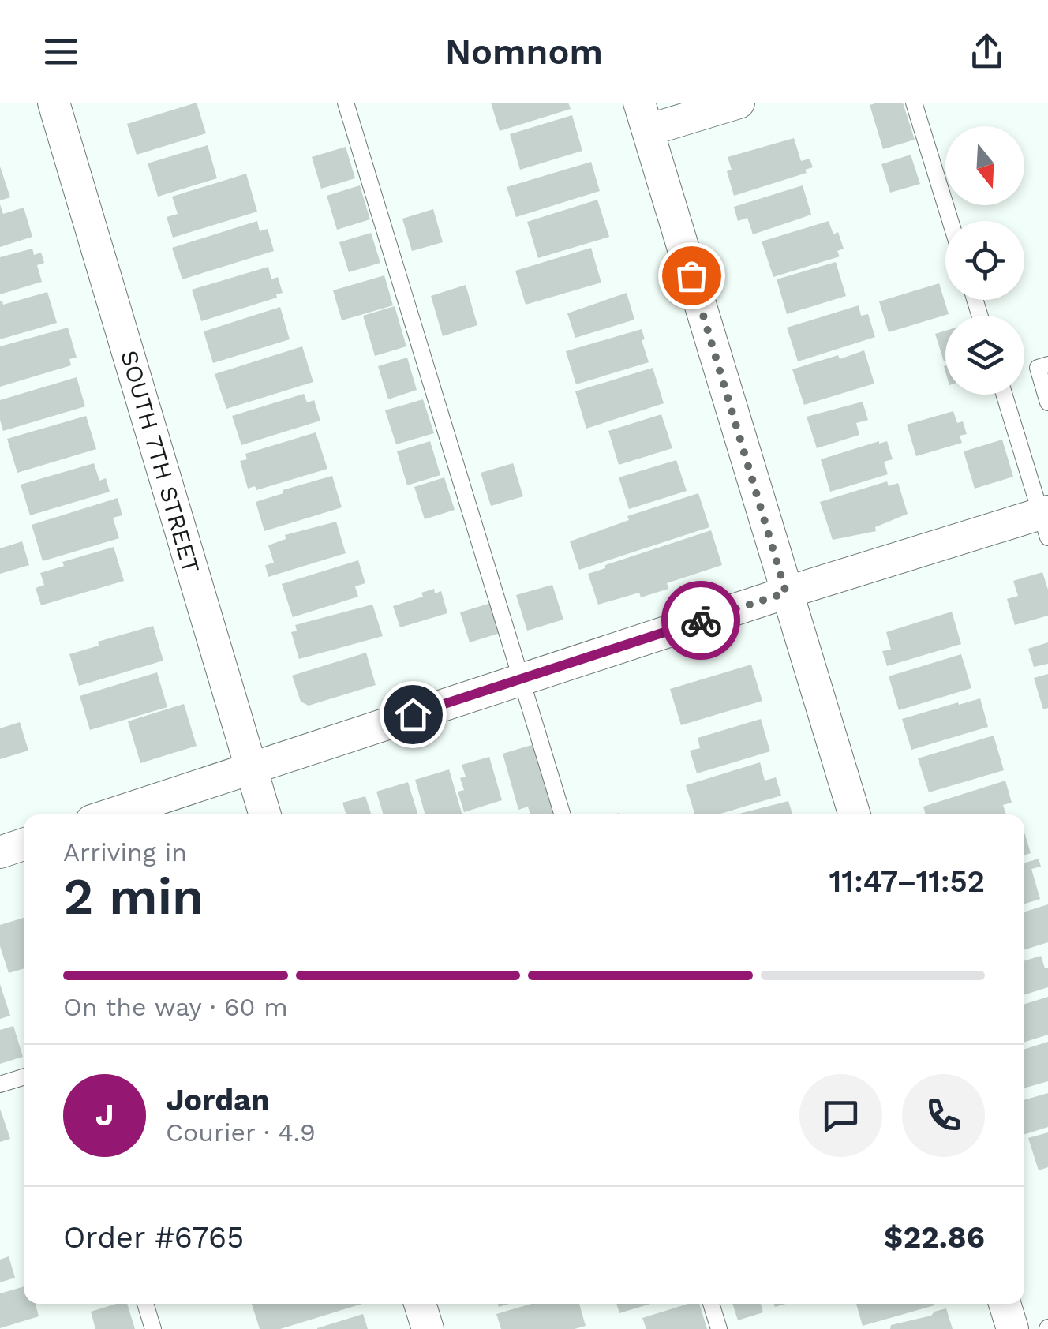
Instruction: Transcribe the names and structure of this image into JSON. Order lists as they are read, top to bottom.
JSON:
{
  "streets": {
    "street": ["SOUTH 7TH STREET"]
  },
  "north": "bottom",
  "page": {
    "header": "Nomnom",
    "heading": ["2 min", "Arriving in", "11:47–11:52"],
    "panel": [
      "Jordan",
      "Courier · 4.9",
      "Order #6765",
      "$22.86"
    ],
    "bar": "On the way · 60 m",
    "round": "J"
  }
}
